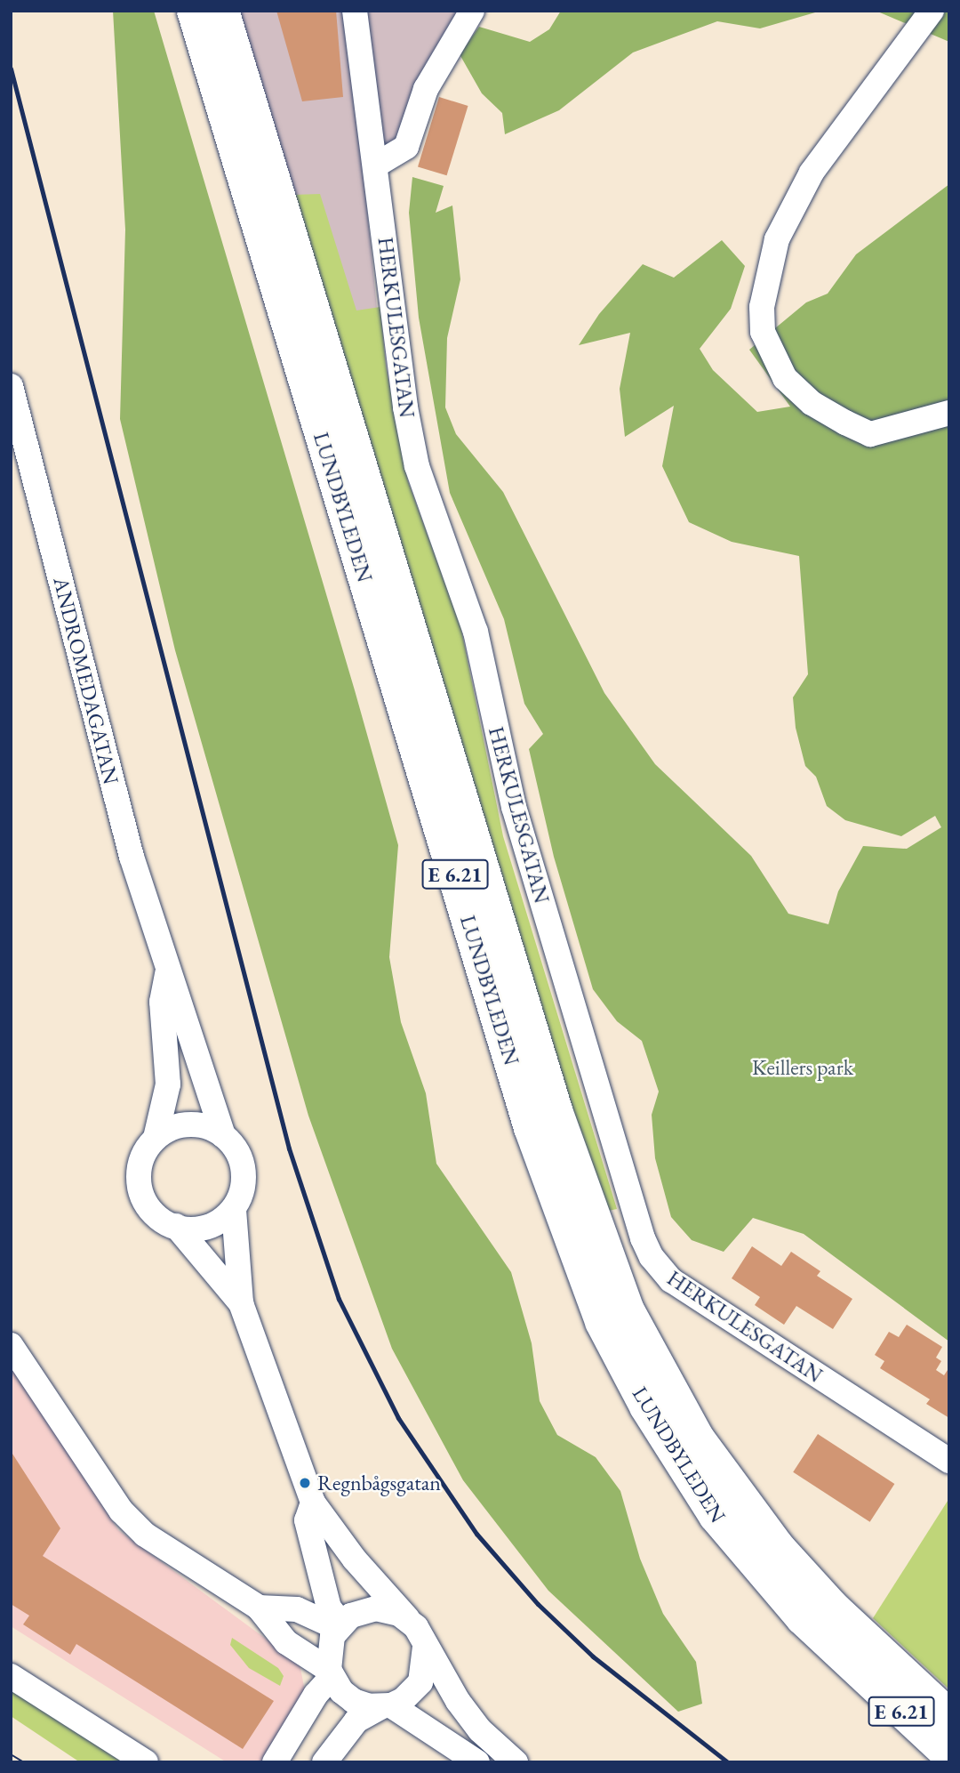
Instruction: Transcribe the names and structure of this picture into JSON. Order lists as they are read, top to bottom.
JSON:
{
  "streets": {
    "highway": ["LUNDBYLEDEN", "E 6.21"],
    "street": ["HERKULESGATAN", "ANDROMEDAGATAN"]
  },
  "parks": ["Keillers park"],
  "places": ["Regnbågsgatan"]
}
